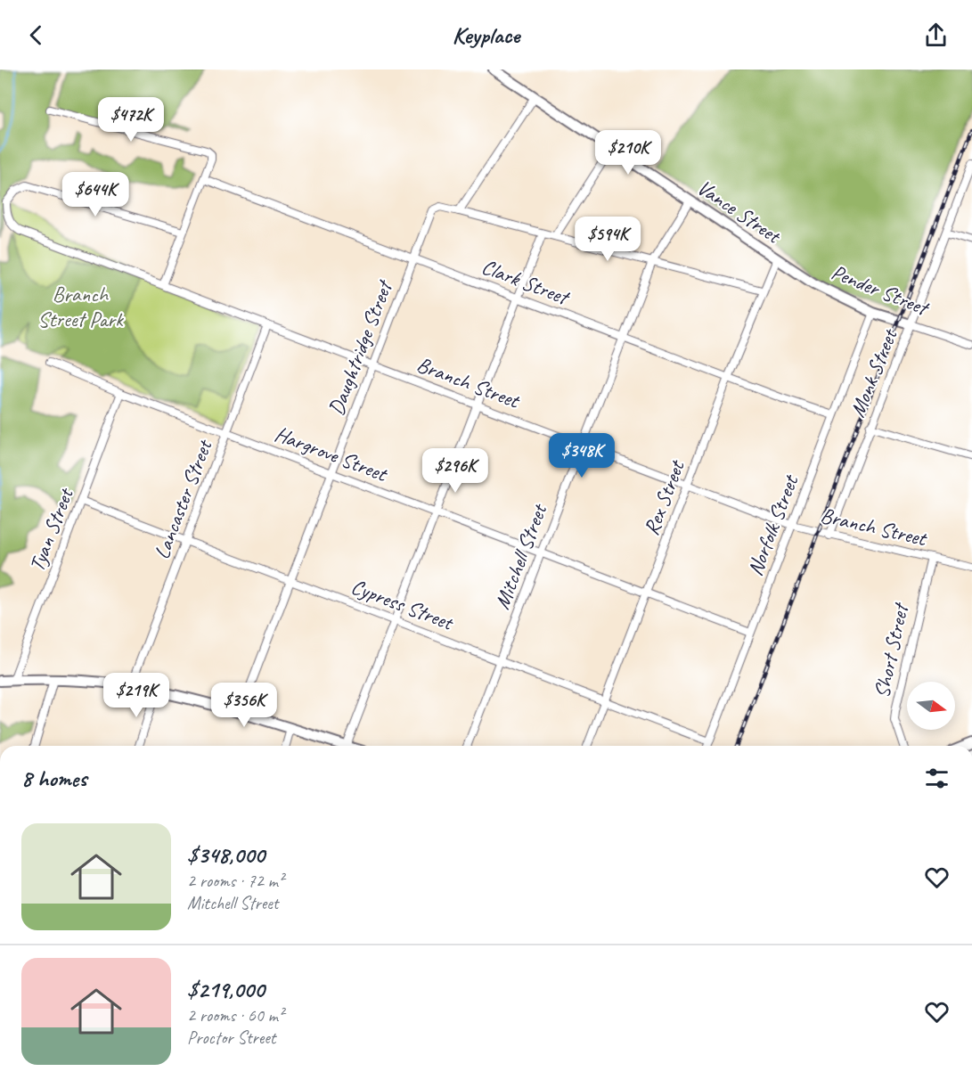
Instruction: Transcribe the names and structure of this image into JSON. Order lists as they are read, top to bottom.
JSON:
{
  "streets": {
    "street": [
      "Vance Street",
      "Clark Street",
      "Pender Street",
      "Daughtridge Street",
      "Monk Street",
      "Branch Street",
      "Hargrove Street",
      "Rex Street",
      "Lancaster Street",
      "Norfolk Street",
      "Tyan Street",
      "Mitchell Street",
      "Cypress Street",
      "Short Street"
    ]
  },
  "crossings": [
    ["Vance Street", "Pender Street"],
    ["Vance Street", "Rex Street"],
    ["Vance Street", "Mitchell Street"],
    ["Clark Street", "Daughtridge Street"],
    ["Clark Street", "Rex Street"],
    ["Clark Street", "Norfolk Street"],
    ["Clark Street", "Mitchell Street"],
    ["Pender Street", "Monk Street"],
    ["Pender Street", "Rex Street"],
    ["Pender Street", "Norfolk Street"],
    ["Daughtridge Street", "Branch Street"],
    ["Daughtridge Street", "Hargrove Street"],
    ["Daughtridge Street", "Cypress Street"],
    ["Monk Street", "Branch Street"],
    ["Branch Street", "Rex Street"],
    ["Branch Street", "Lancaster Street"],
    ["Branch Street", "Norfolk Street"],
    ["Branch Street", "Mitchell Street"],
    ["Branch Street", "Short Street"],
    ["Hargrove Street", "Rex Street"],
    ["Hargrove Street", "Lancaster Street"],
    ["Hargrove Street", "Norfolk Street"],
    ["Hargrove Street", "Tyan Street"],
    ["Hargrove Street", "Mitchell Street"],
    ["Rex Street", "Cypress Street"],
    ["Lancaster Street", "Cypress Street"],
    ["Norfolk Street", "Cypress Street"],
    ["Tyan Street", "Cypress Street"],
    ["Mitchell Street", "Cypress Street"]
  ],
  "parks": ["Branch Street Park"],
  "north": "right",
  "page": {
    "header": "Keyplace",
    "price": [
      "$472K",
      "$210K",
      "$644K",
      "$594K",
      "$348K",
      "$296K",
      "$219K",
      "$356K"
    ],
    "heading": "8 homes",
    "list": [
      {
        "name": "$348,000",
        "note": "2 rooms · 72 m² · Mitchell Street"
      },
      {
        "name": "$219,000",
        "note": "2 rooms · 60 m² · Proctor Street"
      }
    ]
  }
}
